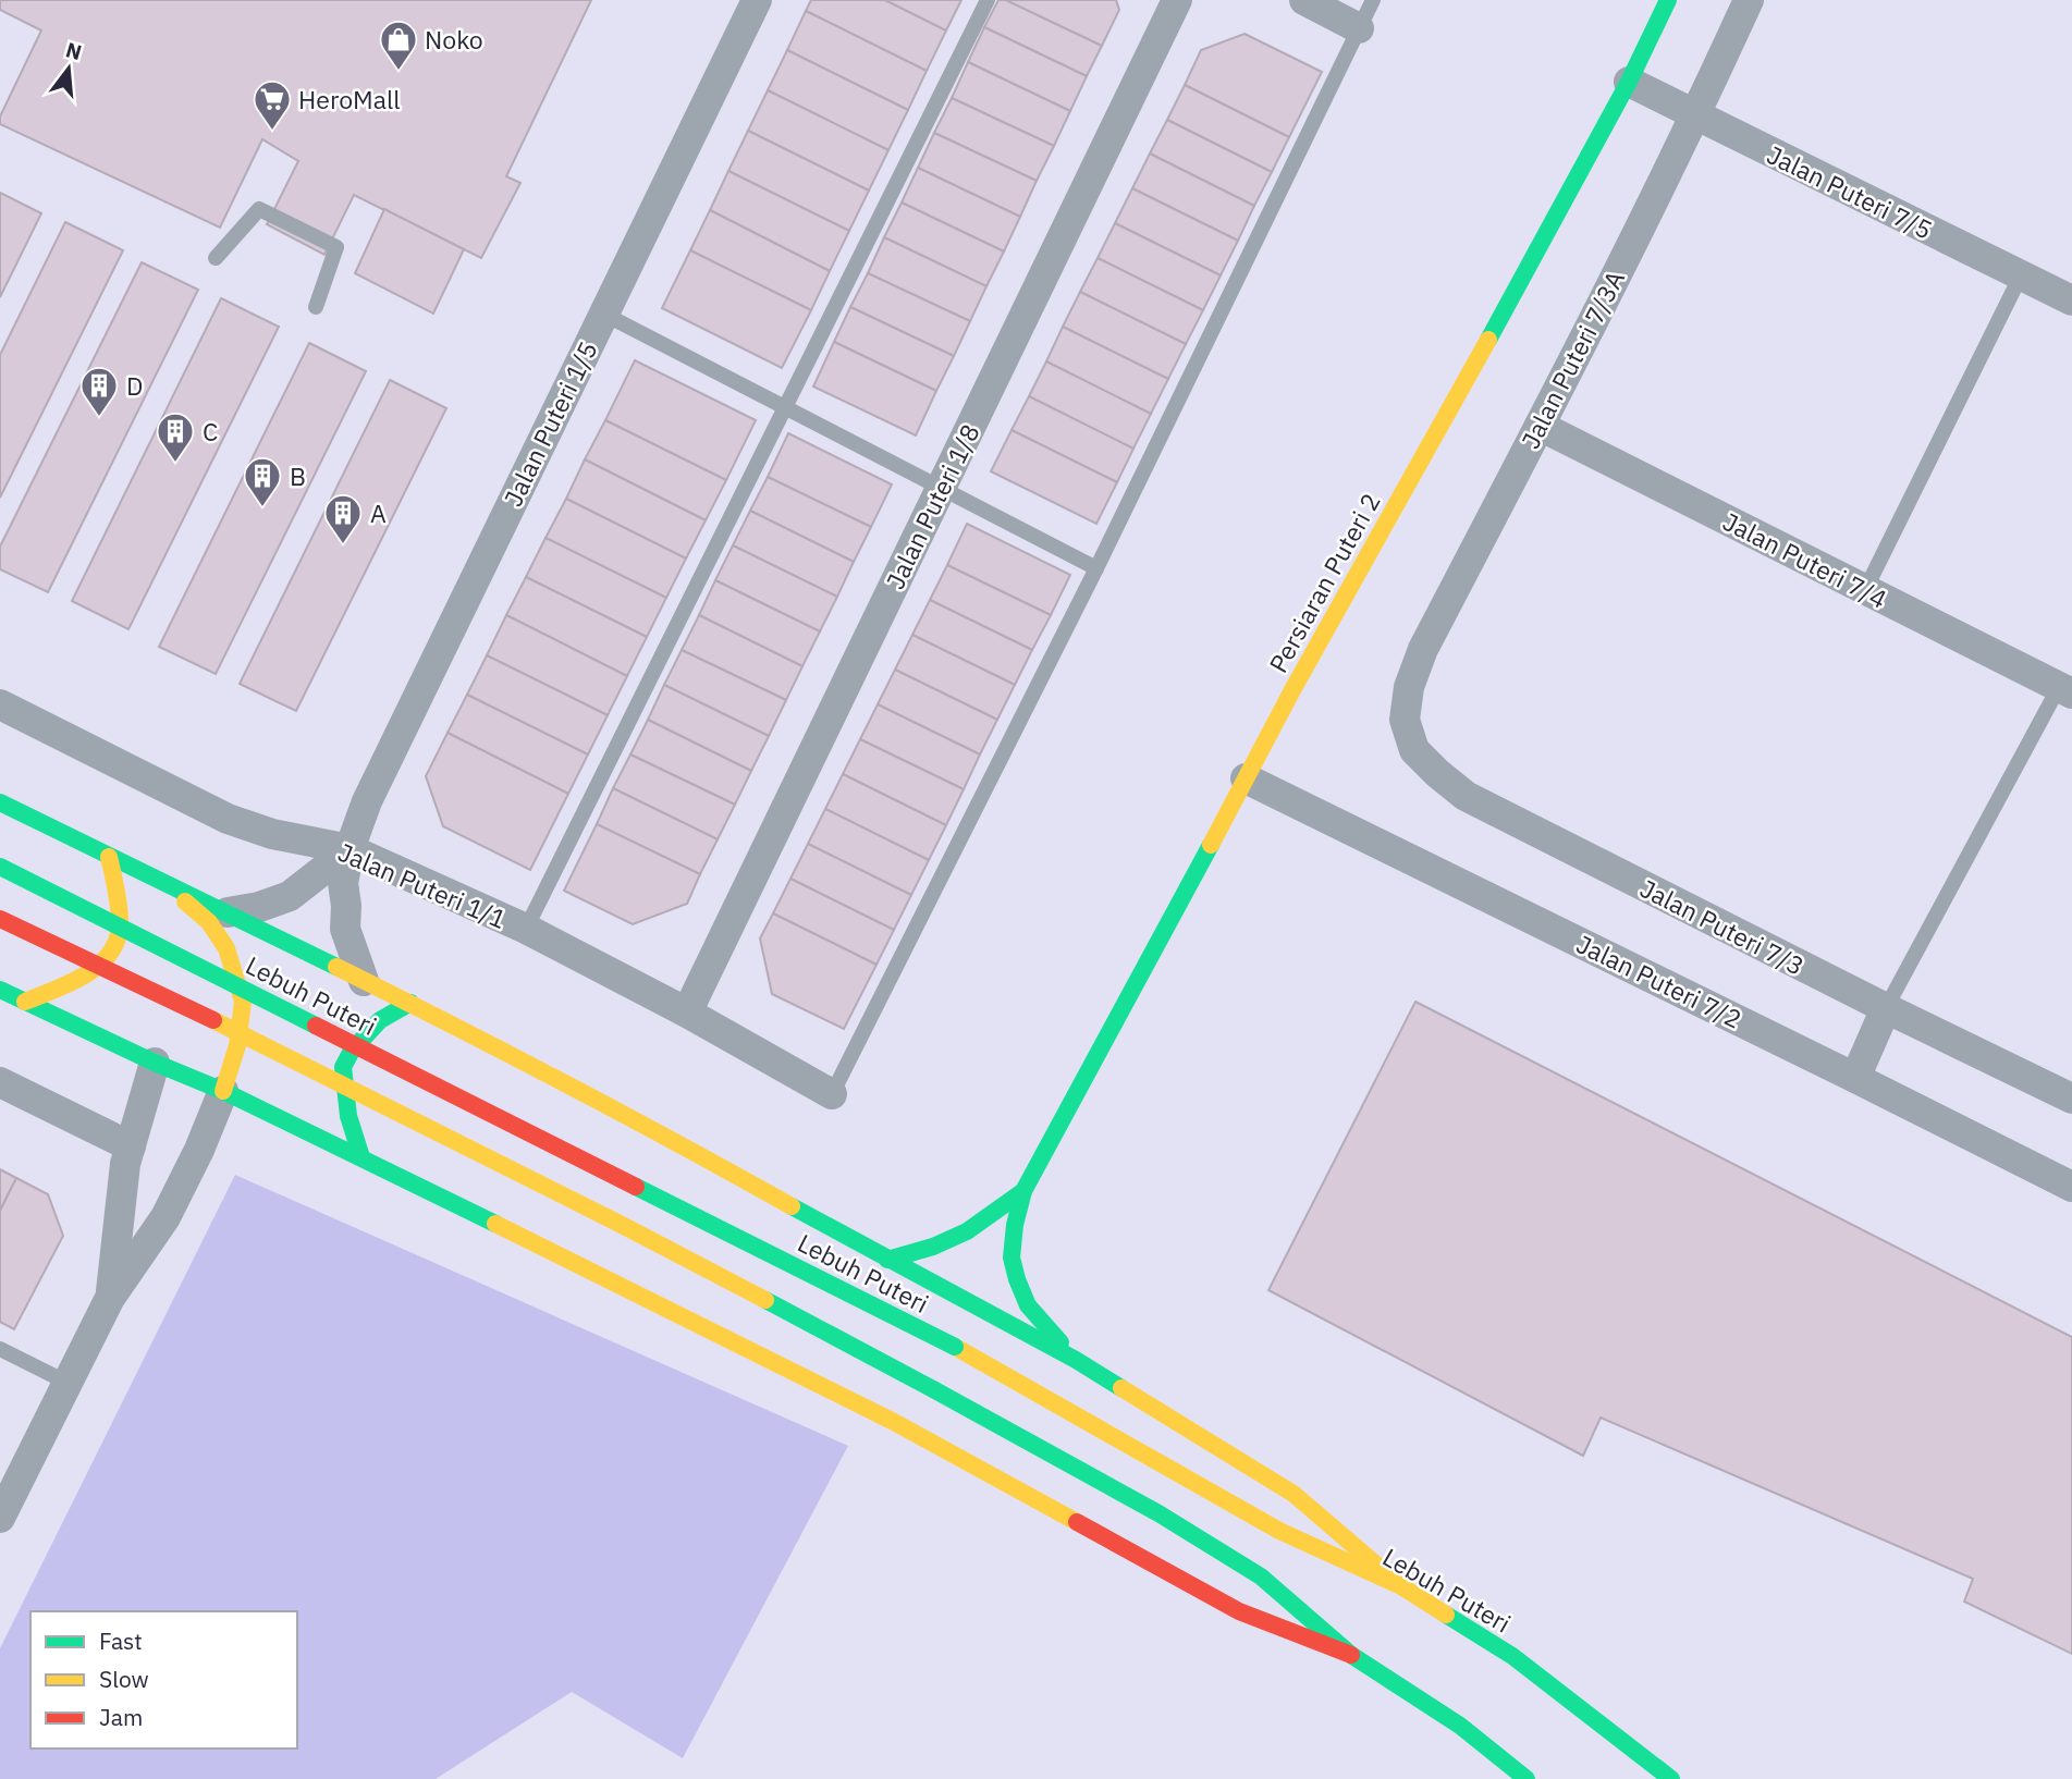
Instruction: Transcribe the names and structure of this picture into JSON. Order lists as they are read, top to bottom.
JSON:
{
  "streets": {
    "main road": ["Persiaran Puteri 2", "Lebuh Puteri"],
    "street": [
      "Jalan Puteri 7/5",
      "Jalan Puteri 7/3A",
      "Jalan Puteri 1/5",
      "Jalan Puteri 1/8",
      "Jalan Puteri 7/4",
      "Jalan Puteri 1/1",
      "Jalan Puteri 7/3",
      "Jalan Puteri 7/2"
    ]
  },
  "crossings": [
    ["Jalan Puteri 7/5", "Jalan Puteri 7/3A"],
    ["Jalan Puteri 7/5", "Persiaran Puteri 2"],
    ["Jalan Puteri 7/3A", "Jalan Puteri 7/4"],
    ["Jalan Puteri 7/3A", "Jalan Puteri 7/3"],
    ["Jalan Puteri 1/5", "Jalan Puteri 1/1"],
    ["Jalan Puteri 1/8", "Jalan Puteri 1/1"],
    ["Persiaran Puteri 2", "Jalan Puteri 7/2"]
  ],
  "places": {
    "shop": ["Noko"],
    "supermarket": ["HeroMall"],
    "building": [
      "D",
      "C",
      "B",
      "A"
    ]
  },
  "legend": ["Fast", "Slow", "Jam"],
  "north": "top"
}
